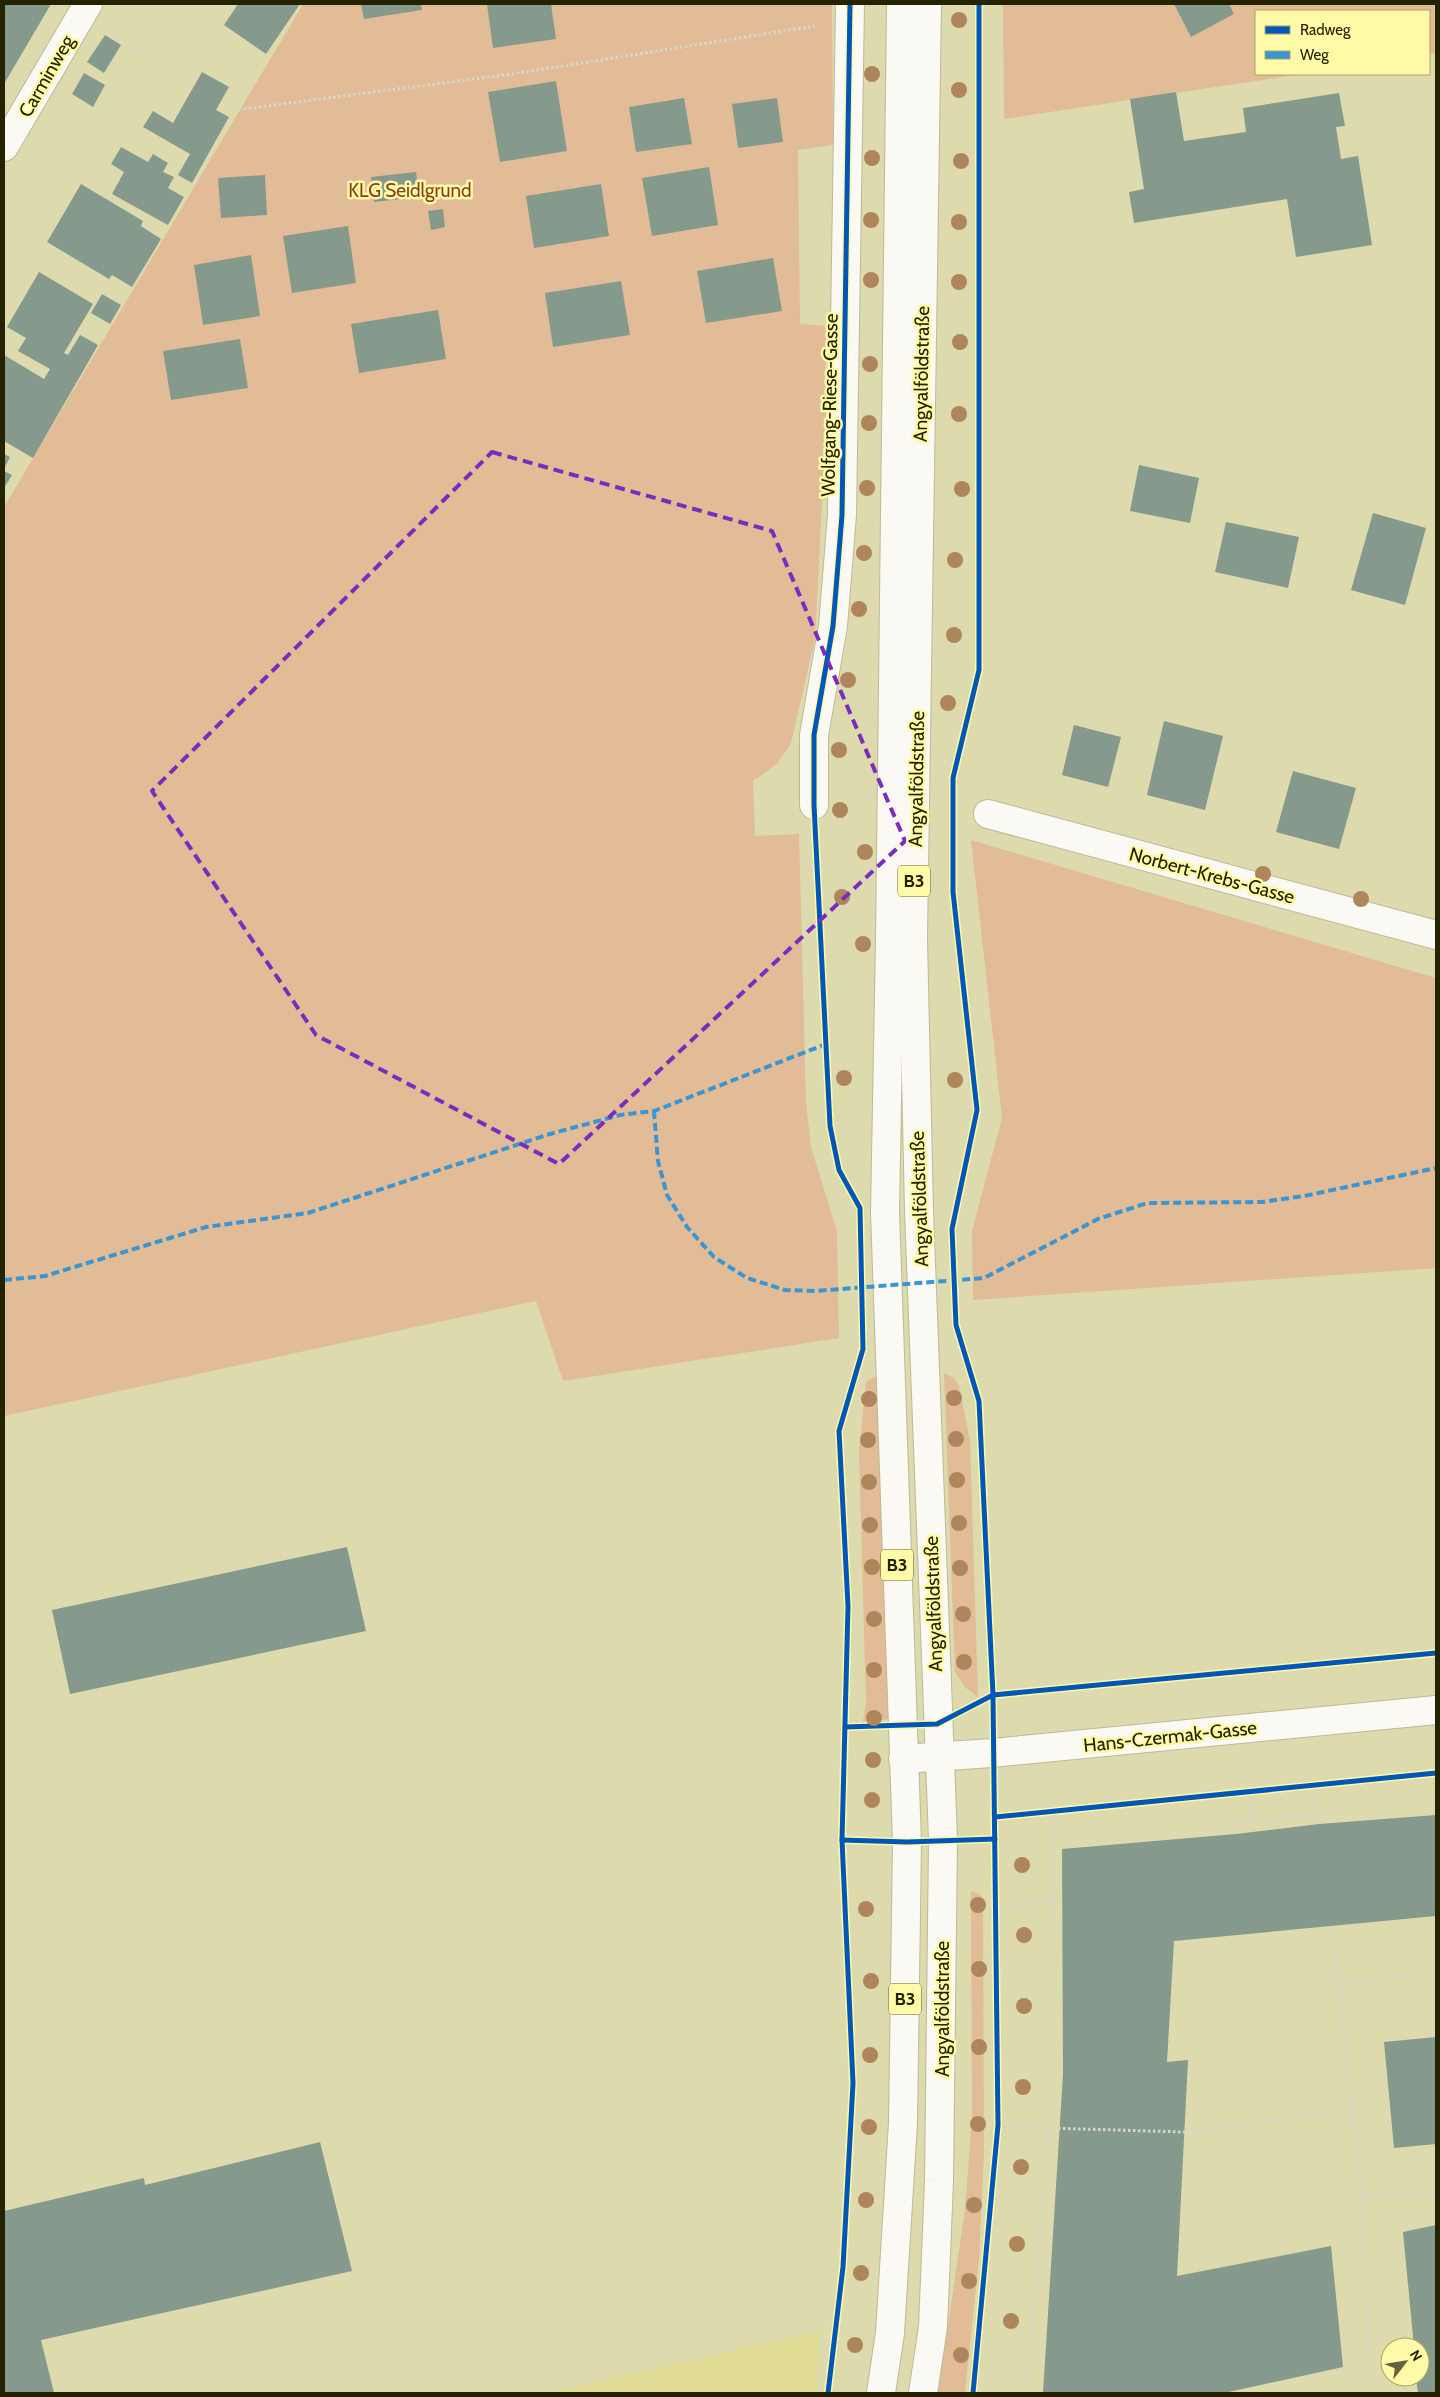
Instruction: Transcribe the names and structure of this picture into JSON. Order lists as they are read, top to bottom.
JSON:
{
  "streets": {
    "main road": [
      "Carminweg",
      "Angyalföldstraße",
      "Wolfgang-Riese-Gasse",
      "Norbert-Krebs-Gasse",
      "B3",
      "Hans-Czermak-Gasse"
    ]
  },
  "crossings": [
    ["Angyalföldstraße", "Hans-Czermak-Gasse"]
  ],
  "parks": ["KLG Seidlgrund"],
  "legend": ["Radweg", "Weg"],
  "north": "top right"
}
